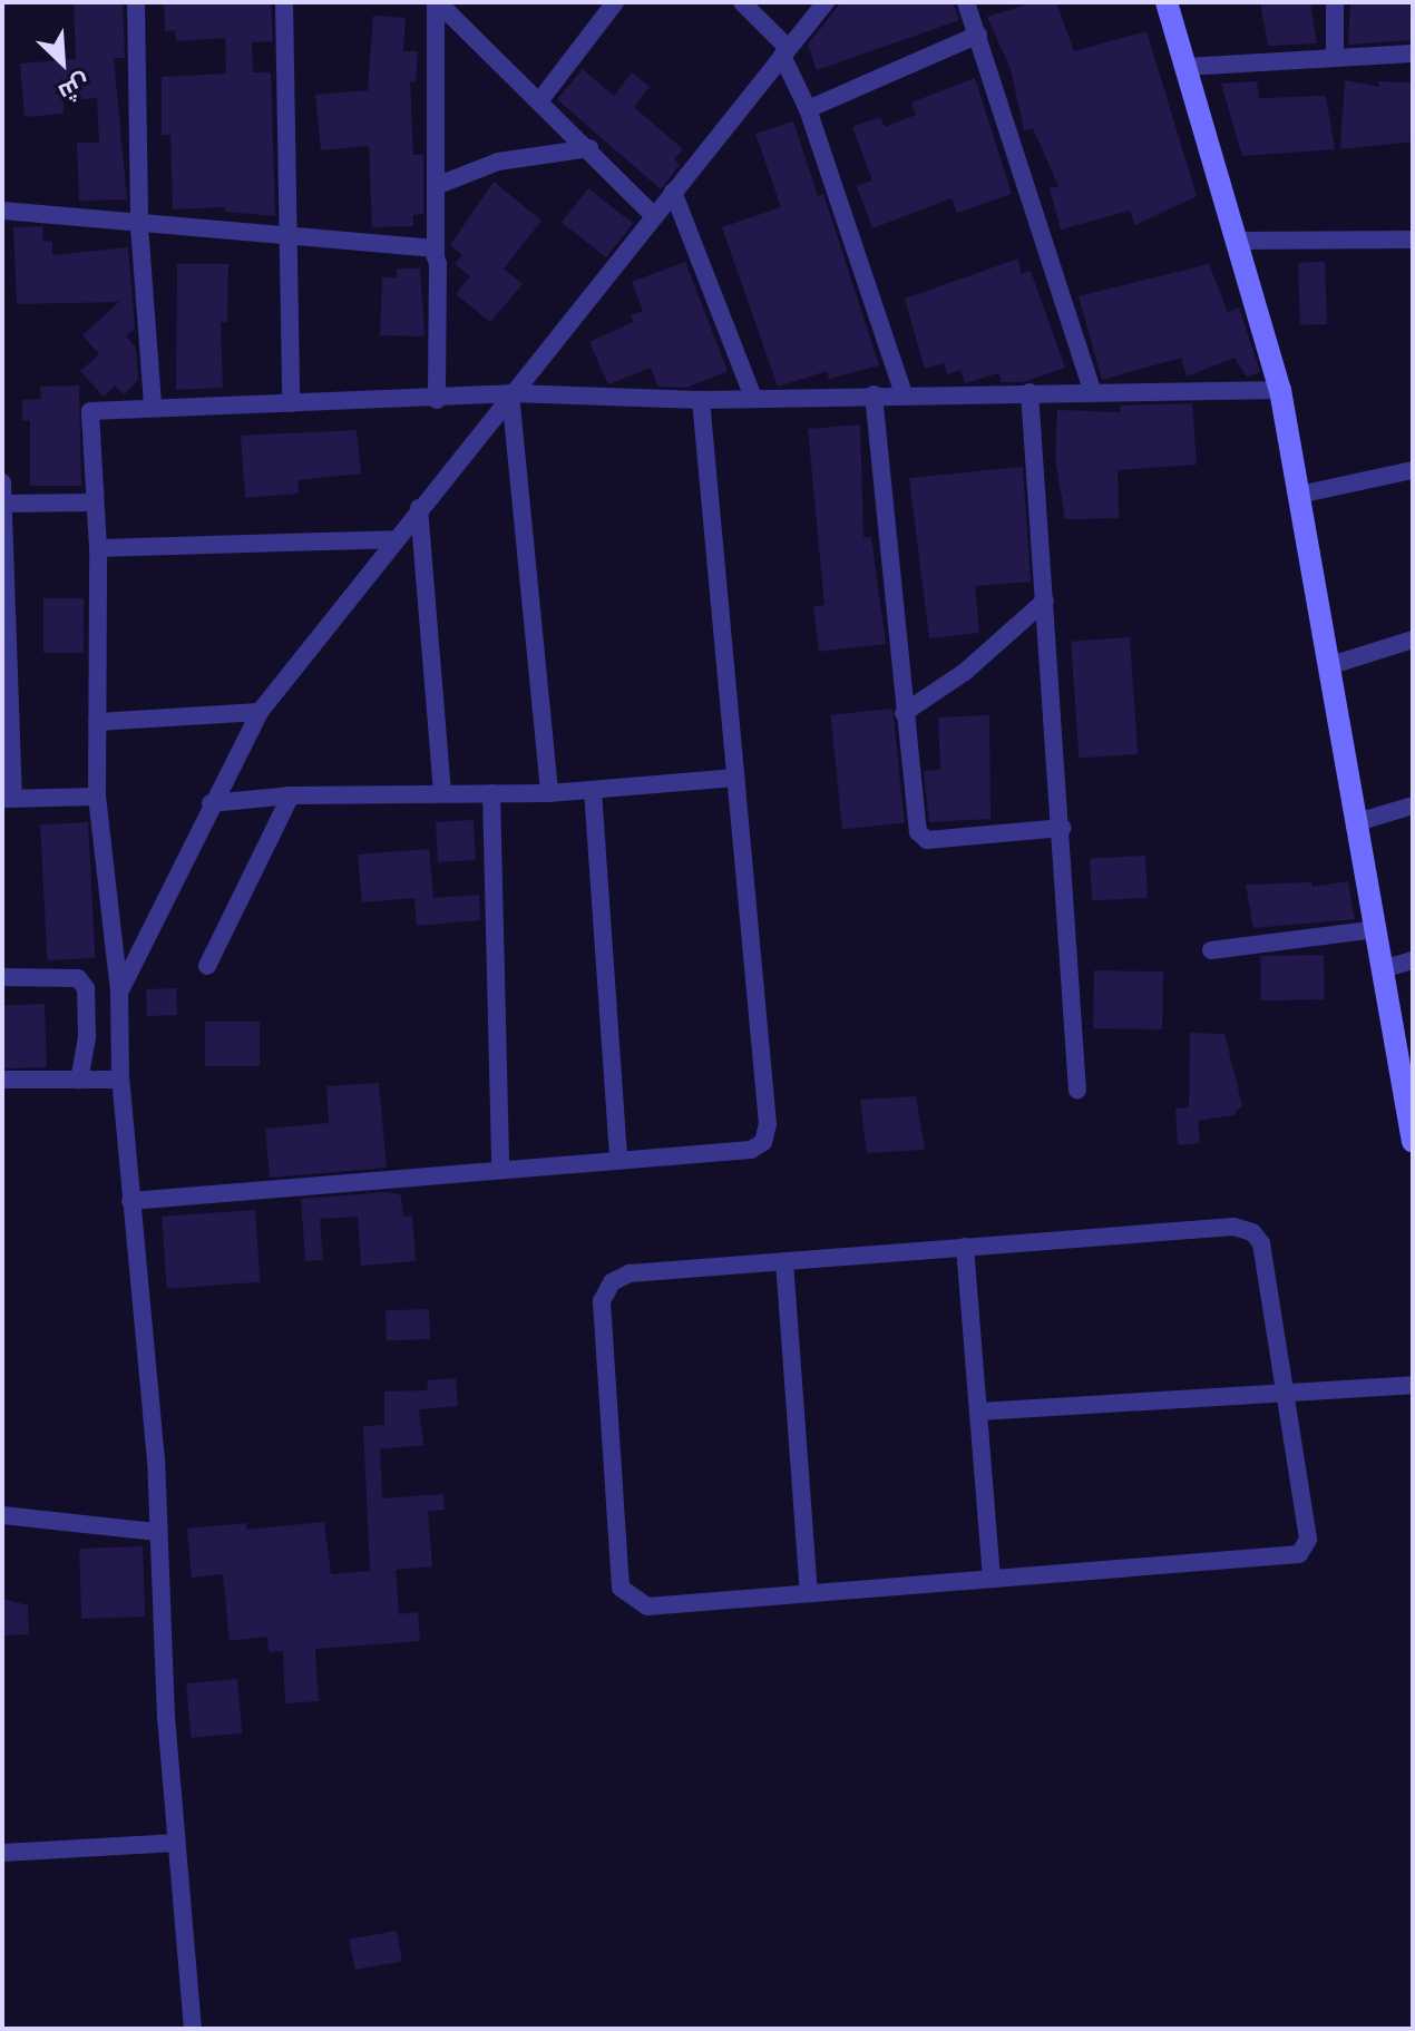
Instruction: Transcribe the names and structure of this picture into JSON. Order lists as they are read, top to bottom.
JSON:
{
  "north": "bottom right"
}
